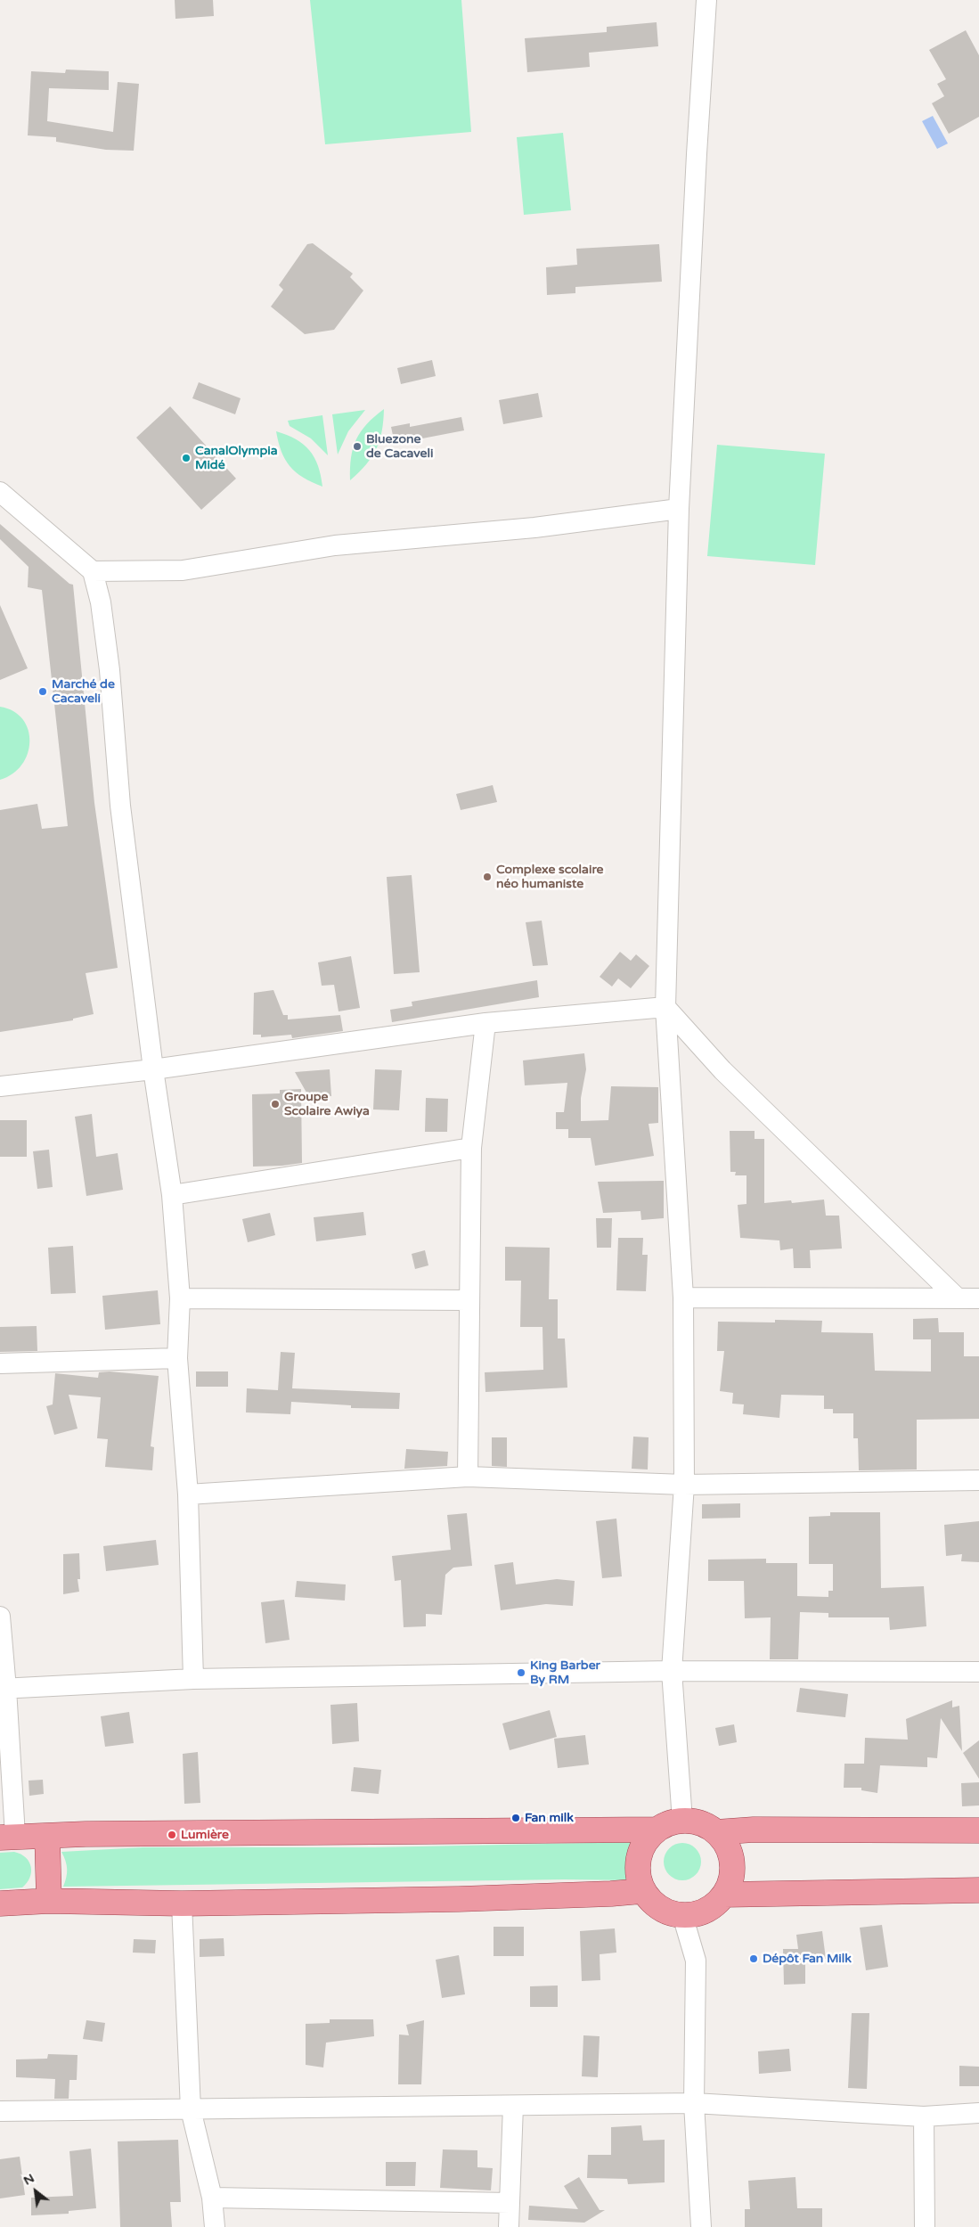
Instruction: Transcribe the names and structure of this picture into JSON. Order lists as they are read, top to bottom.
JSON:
{
  "places": [
    "Bluezone de Cacaveli",
    "CanalOlympia Midé",
    "Marché de Cacaveli",
    "Complexe scolaire néo humaniste",
    "Groupe Scolaire Awiya",
    "King Barber By RM",
    "Fan milk",
    "Lumière",
    "Dépôt Fan Milk"
  ],
  "north": "top left"
}
